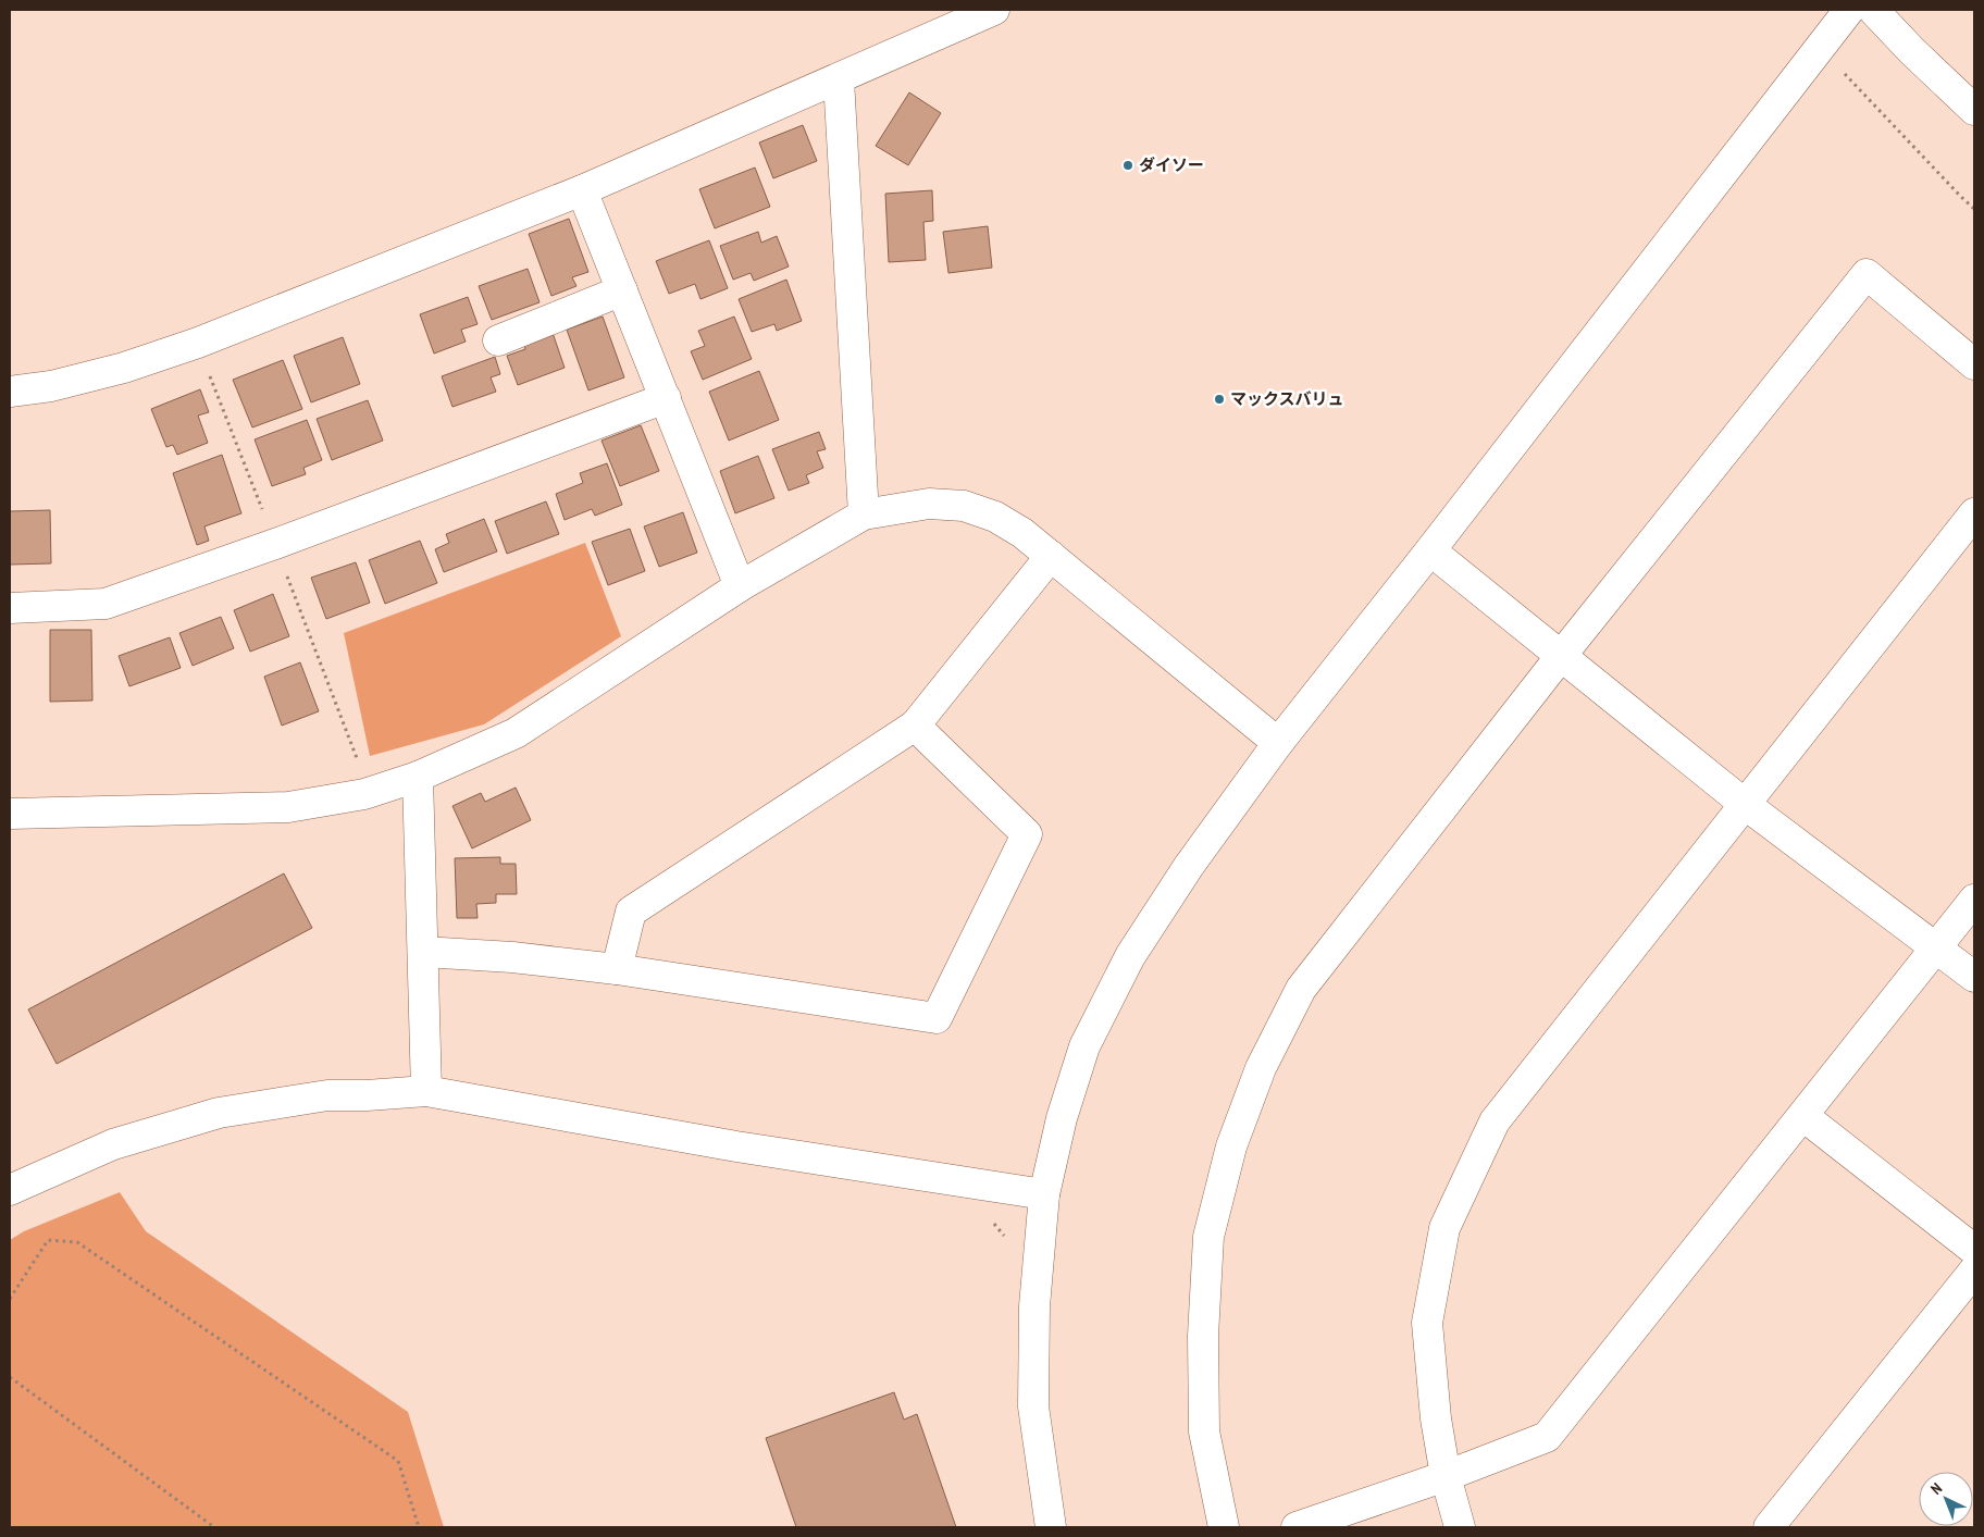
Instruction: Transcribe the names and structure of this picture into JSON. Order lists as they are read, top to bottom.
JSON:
{
  "places": ["ダイソー", "マックスバリュ"],
  "north": "top left"
}
